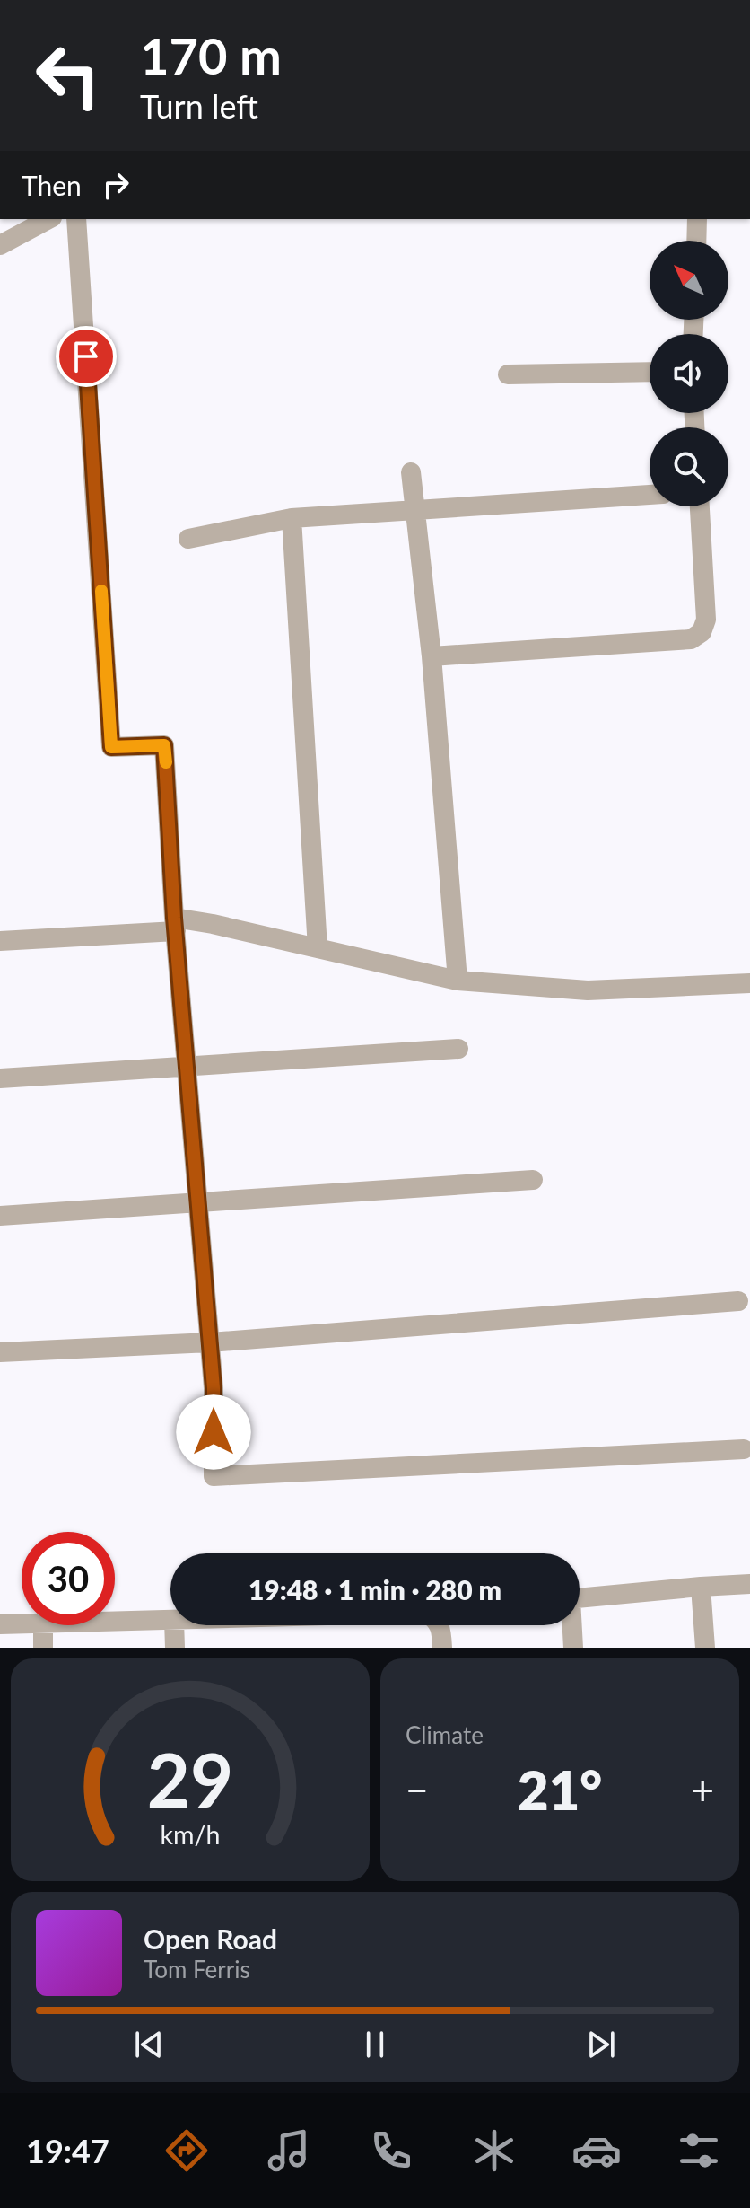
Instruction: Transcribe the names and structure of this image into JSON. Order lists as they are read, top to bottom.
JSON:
{
  "north": "top left",
  "page": {
    "turn": ["170 m", "Turn left"],
    "then": "Then",
    "limit": "30",
    "trip": "19:48 · 1 min · 280 m",
    "tile": "Climate",
    "heat": ["−", "21°", "+"],
    "song": ["Open Road", "Tom Ferris"],
    "tabs": "19:47",
    "gauge": ["29", "km/h"]
  }
}
